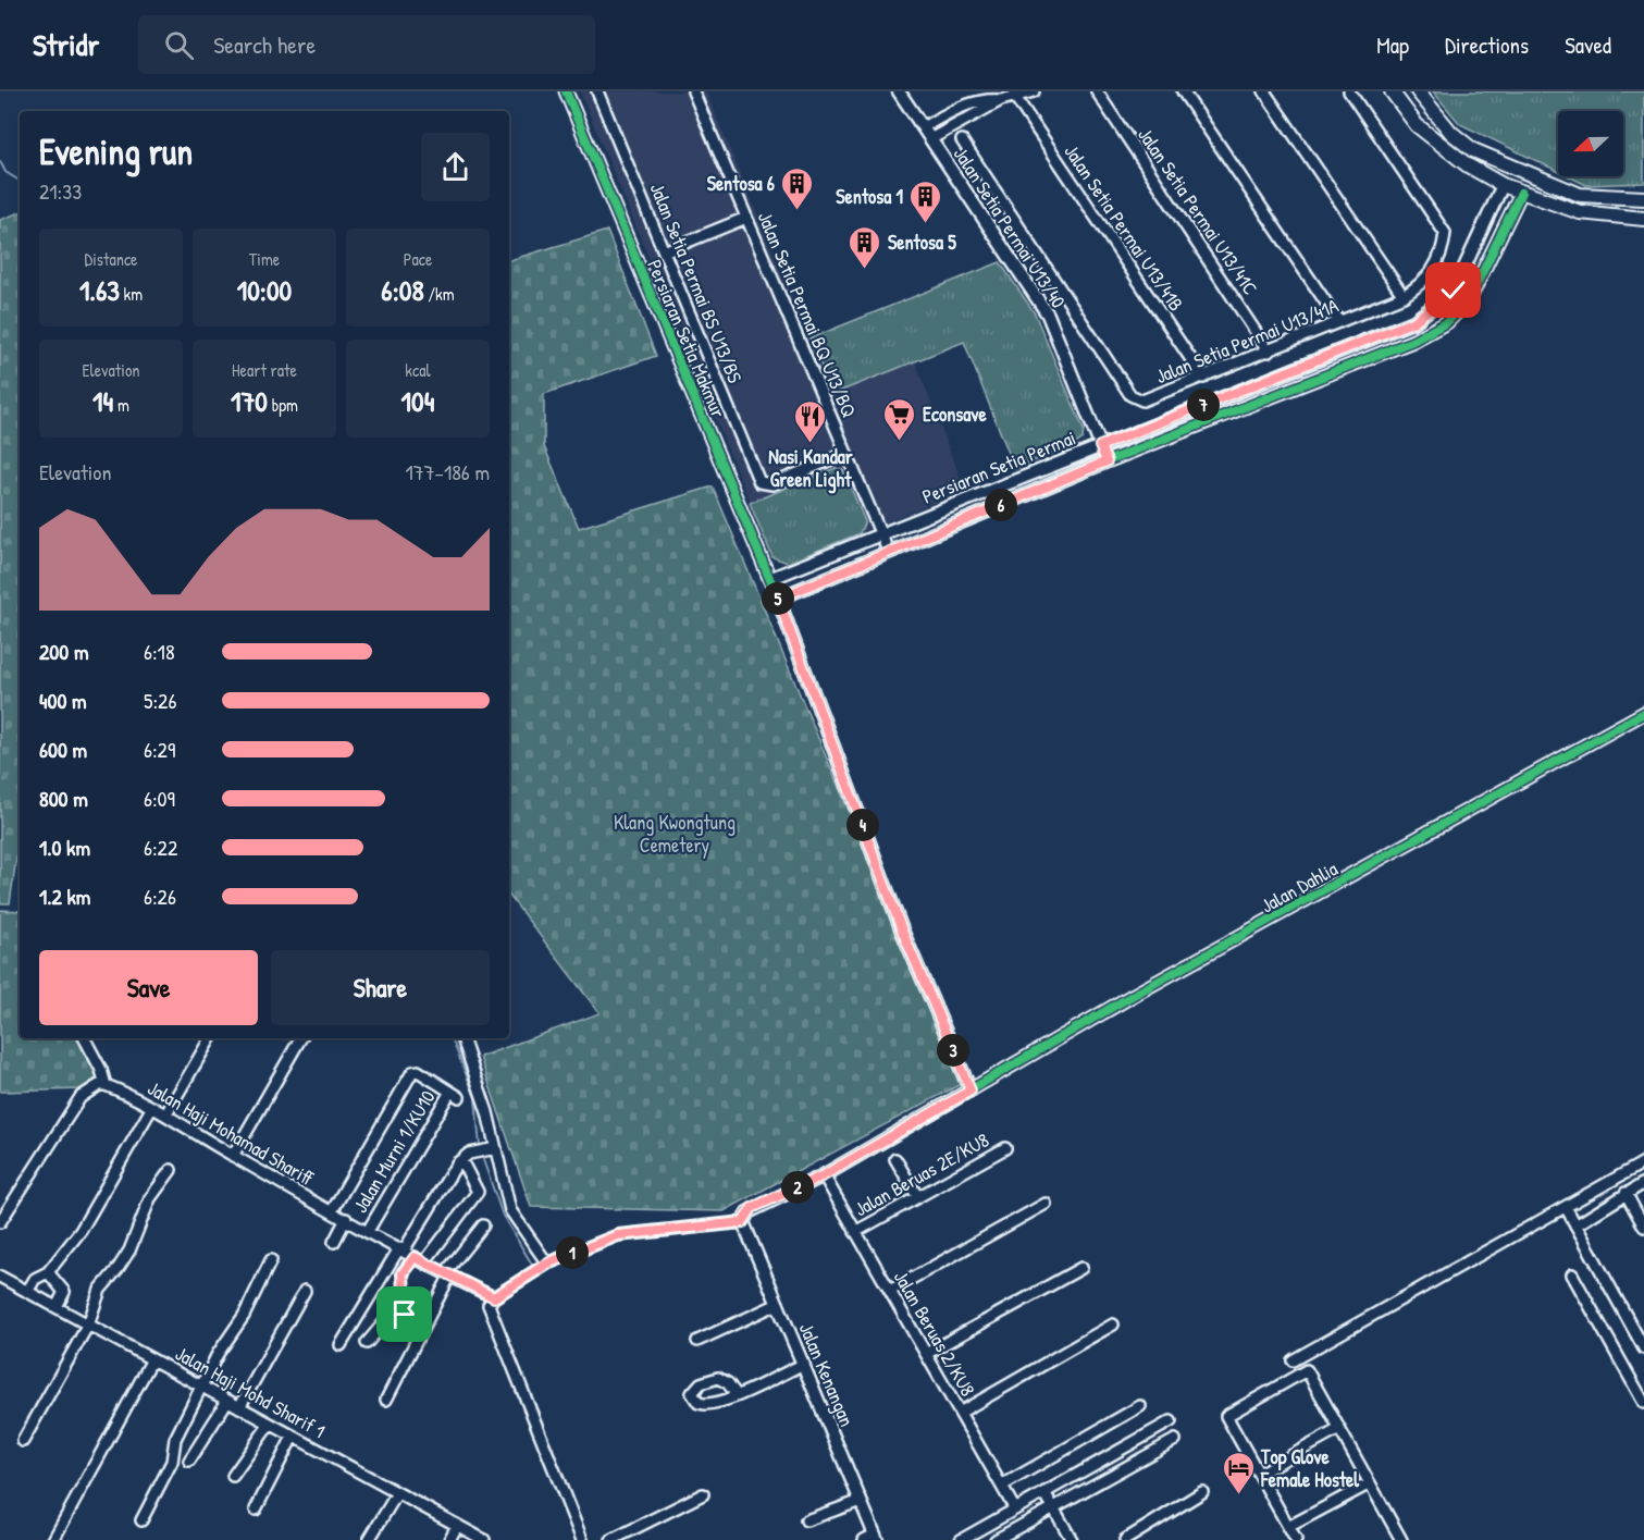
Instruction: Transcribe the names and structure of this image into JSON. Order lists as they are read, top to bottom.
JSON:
{
  "streets": {
    "street": [
      "Jalan Setia Permai U13/41C",
      "Jalan Setia Permai U13/40",
      "Jalan Setia Permai U13/41B",
      "Jalan Setia Permai BS U13/BS",
      "Jalan Setia Permai BQ U13/BQ",
      "Persiaran Setia Makmur",
      "Jalan Setia Permai U13/41A",
      "Persiaran Setia Permai",
      "Jalan Dahlia",
      "Jalan Haji Mohamad Shariff",
      "Jalan Murni 1/KU10",
      "Jalan Beruas 2E/KU8",
      "Jalan Beruas 2/KU8",
      "Jalan Kenangan",
      "Jalan Haji Mohd Sharif 1"
    ]
  },
  "crossings": [
    ["Jalan Setia Permai U13/41C", "Jalan Setia Permai U13/41A"],
    ["Jalan Setia Permai U13/40", "Persiaran Setia Permai"],
    ["Jalan Setia Permai U13/41B", "Jalan Setia Permai U13/41A"],
    ["Jalan Setia Permai BS U13/BS", "Jalan Setia Permai BQ U13/BQ"],
    ["Jalan Setia Permai BQ U13/BQ", "Persiaran Setia Permai"],
    ["Persiaran Setia Makmur", "Persiaran Setia Permai"],
    ["Jalan Dahlia", "Jalan Beruas 2/KU8"],
    ["Jalan Dahlia", "Jalan Kenangan"],
    ["Jalan Haji Mohamad Shariff", "Jalan Murni 1/KU10"],
    ["Jalan Beruas 2E/KU8", "Jalan Beruas 2/KU8"]
  ],
  "parks": ["Klang Kwongtung Cemetery"],
  "places": {
    "building": ["Sentosa 6", "Sentosa 1", "Sentosa 5"],
    "supermarket": ["Econsave"],
    "restaurant": ["Nasi Kandar Green Light"],
    "hotel": ["Top Glove Female Hostel"]
  },
  "north": "left",
  "page": {
    "header": "Stridr",
    "search": "Search here",
    "nav": ["Map", "Directions", "Saved"],
    "heading": ["Evening run", "21:33"],
    "stats": [
      ["Distance", "1.63 km"],
      ["Time", "10:00"],
      ["Pace", "6:08 /km"],
      ["Elevation", "14 m"],
      ["Heart rate", "170 bpm"],
      ["kcal", "104"]
    ],
    "pins": [
      "7",
      "6",
      "5",
      "4",
      "3",
      "2",
      "1"
    ],
    "chart": ["Elevation", "177–186 m"],
    "list": [
      {
        "name": "200 m",
        "note": "6:18"
      },
      {
        "name": "400 m",
        "note": "5:26"
      },
      {
        "name": "600 m",
        "note": "6:29"
      },
      {
        "name": "800 m",
        "note": "6:09"
      },
      {
        "name": "1.0 km",
        "note": "6:22"
      },
      {
        "name": "1.2 km",
        "note": "6:26"
      }
    ],
    "buttons": ["Save", "Share"]
  }
}
